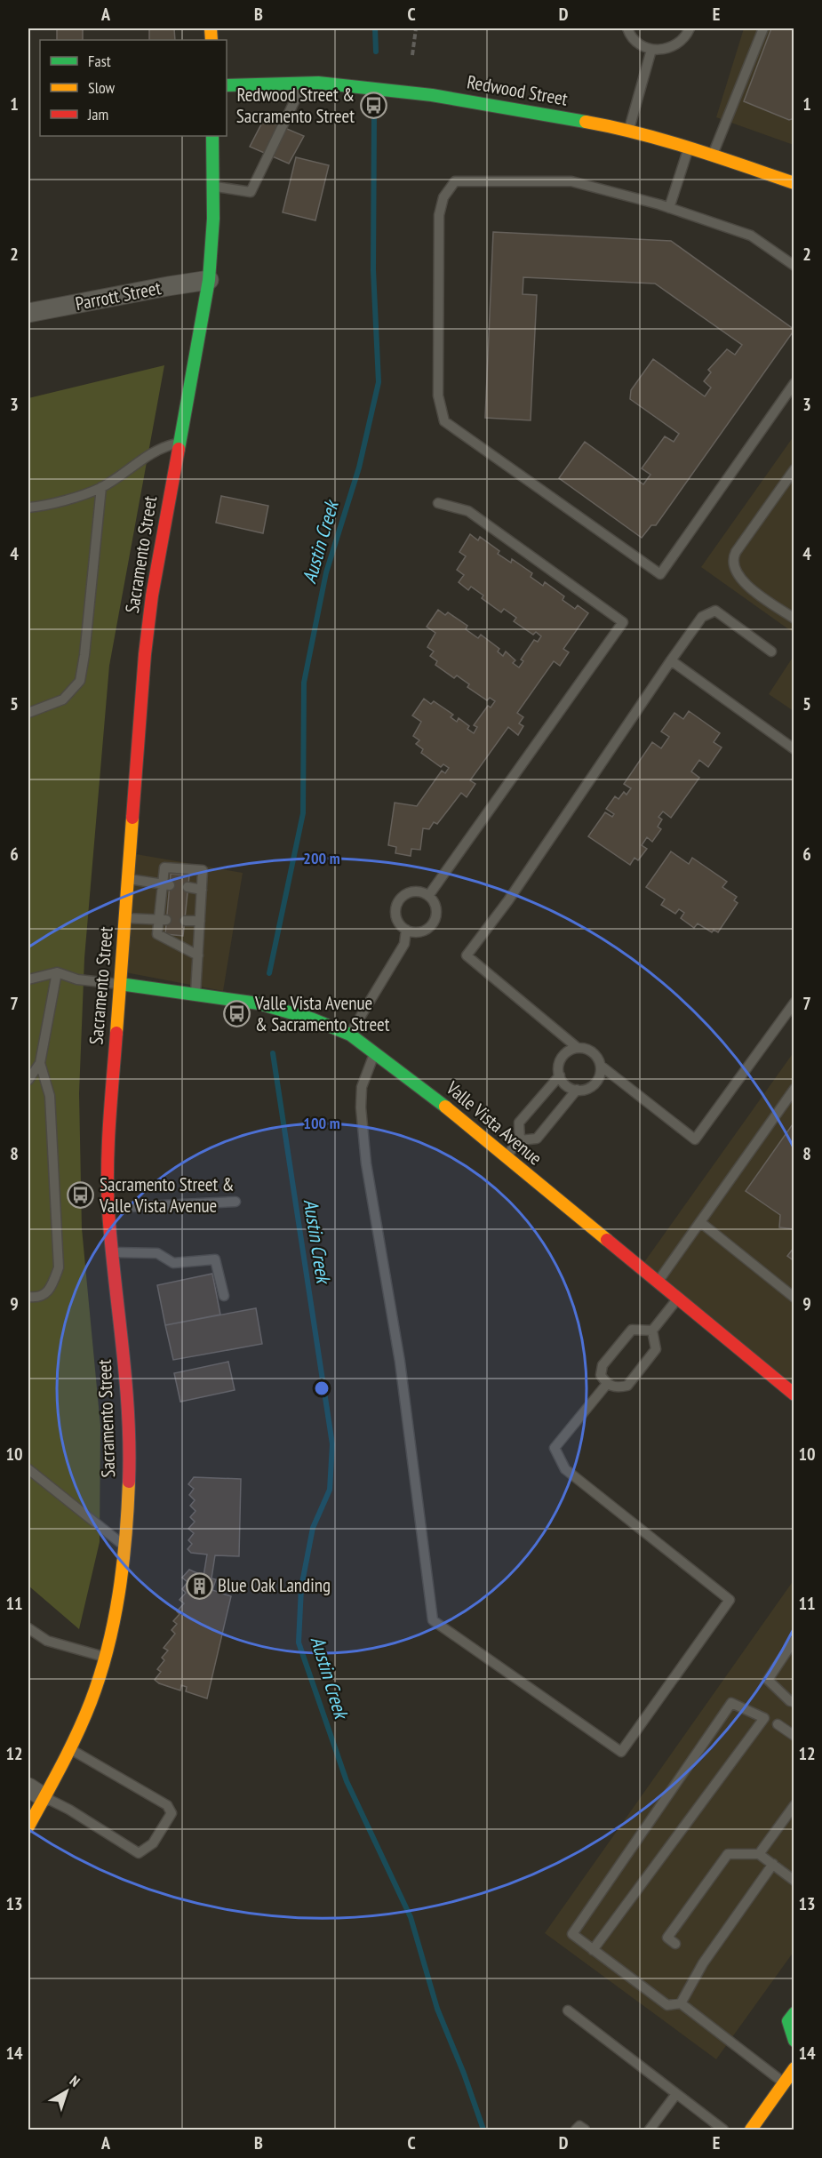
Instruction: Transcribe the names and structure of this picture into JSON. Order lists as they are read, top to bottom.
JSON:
{
  "streets": {
    "main road": ["Redwood Street", "Sacramento Street", "Valle Vista Avenue"],
    "street": ["Parrott Street"]
  },
  "crossings": [
    ["Parrott Street", "Sacramento Street"],
    ["Sacramento Street", "Valle Vista Avenue"]
  ],
  "water": ["Austin Creek"],
  "places": {
    "bus stop": ["Redwood Street & Sacramento Street", "Valle Vista Avenue & Sacramento Street", "Sacramento Street & Valle Vista Avenue"],
    "building": ["Blue Oak Landing"]
  },
  "legend": ["Fast", "Slow", "Jam"],
  "north": "top right",
  "grid": {
    "columns": [
      "A",
      "B",
      "C",
      "D",
      "E"
    ],
    "rows": [
      "1",
      "2",
      "3",
      "4",
      "5",
      "6",
      "7",
      "8",
      "9",
      "10",
      "11",
      "12",
      "13",
      "14"
    ]
  },
  "rings": ["200 m", "100 m"]
}
